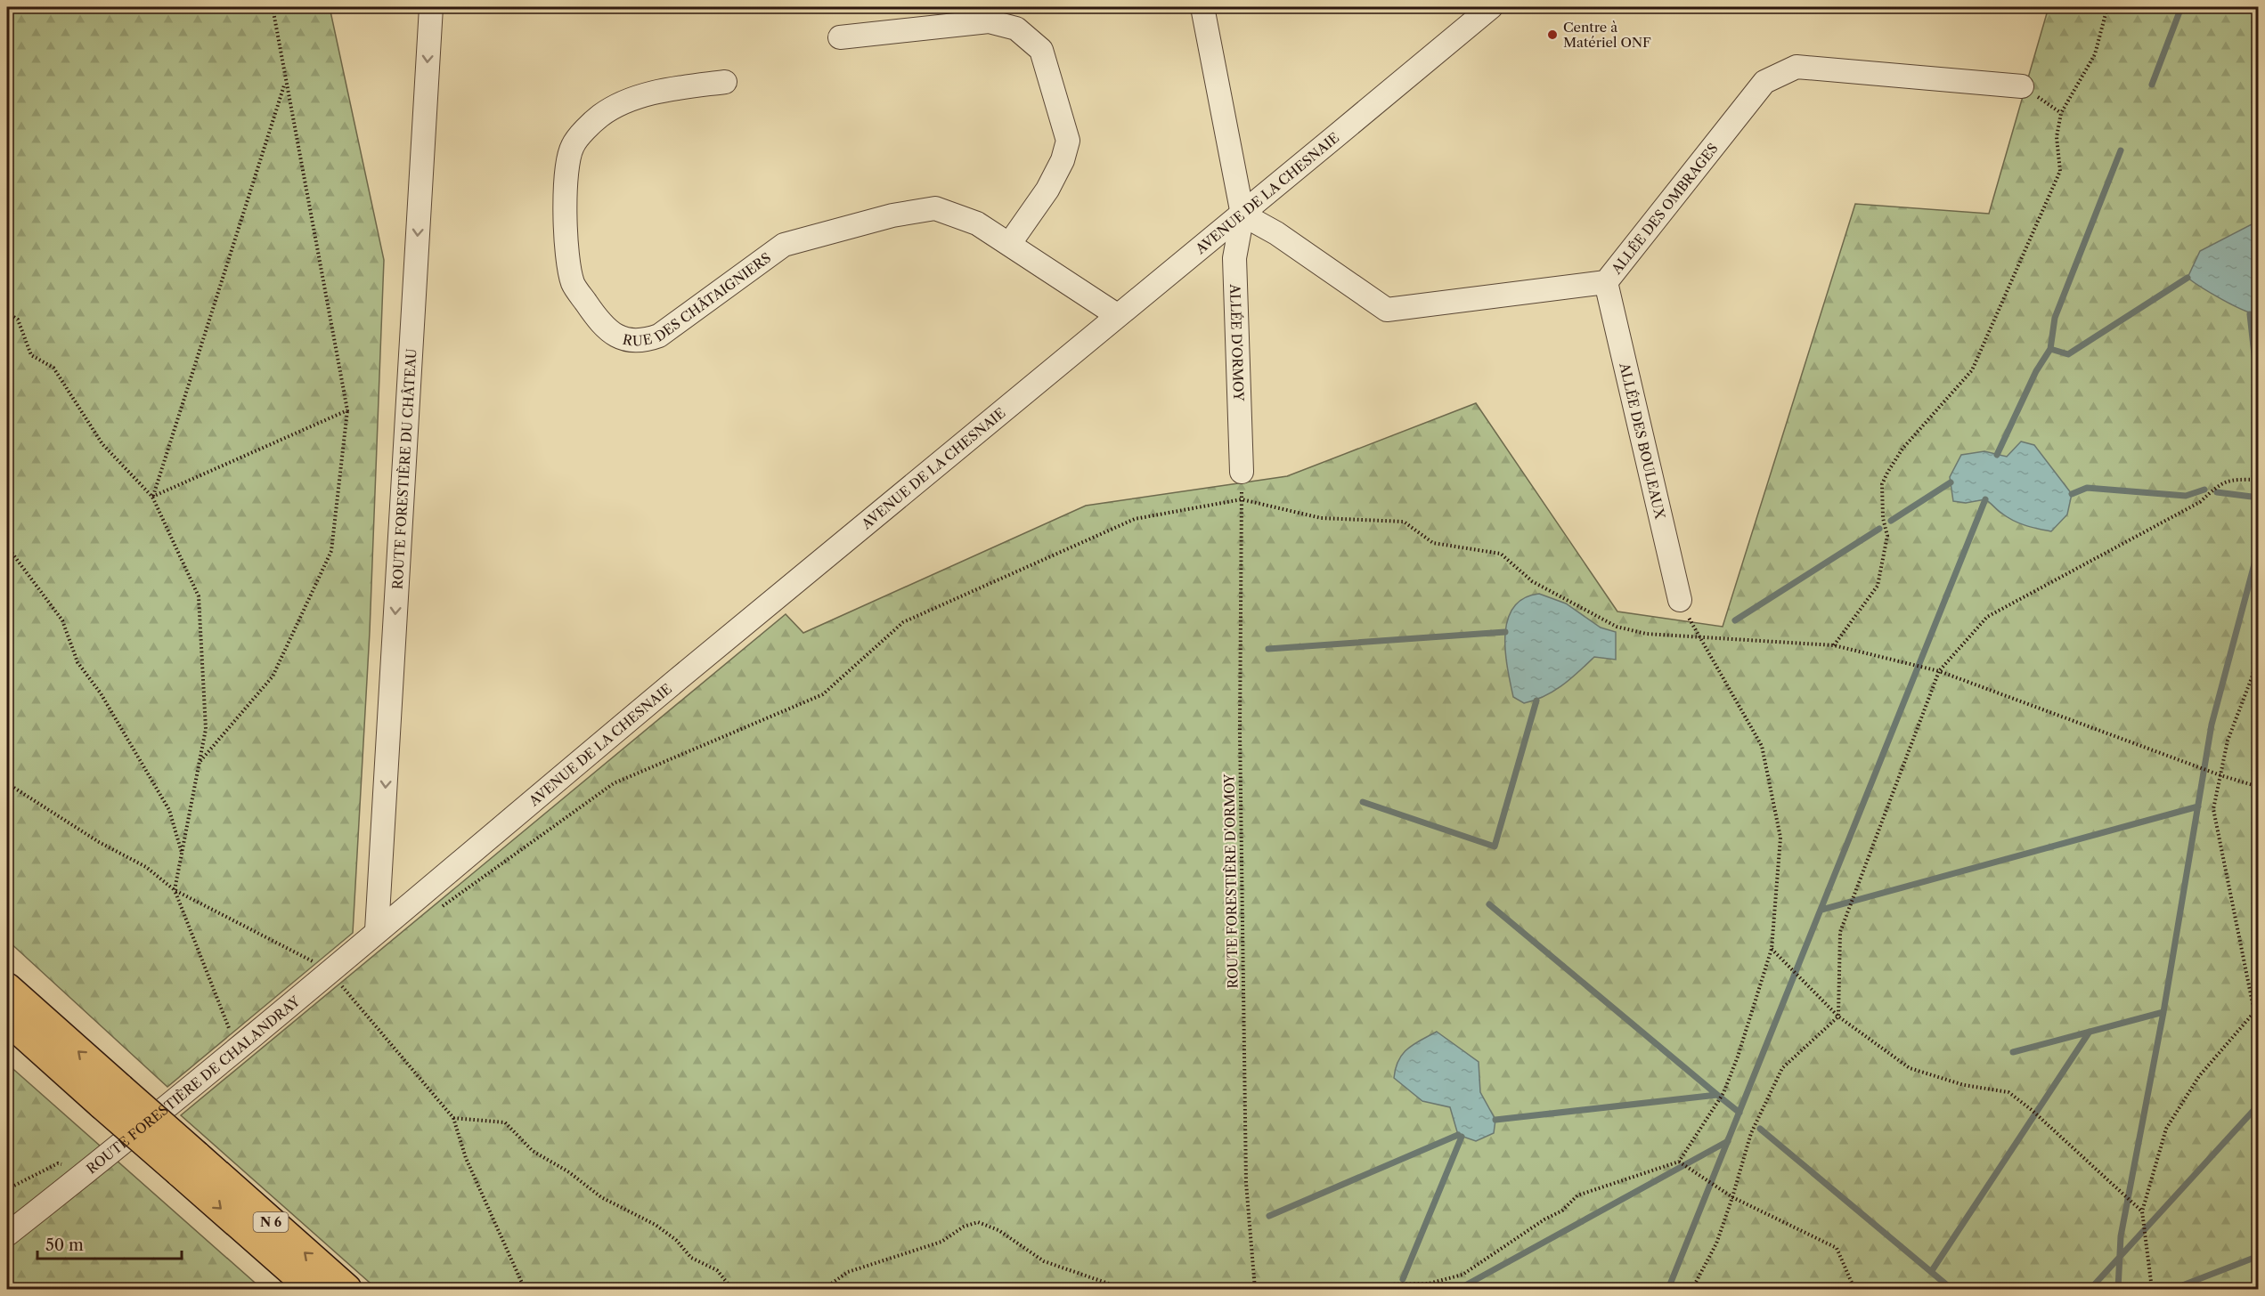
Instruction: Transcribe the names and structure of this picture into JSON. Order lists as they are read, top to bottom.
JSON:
{
  "streets": {
    "main road": ["N 6"],
    "street": [
      "AVENUE DE LA CHESNAIE",
      "ALLÉE DES OMBRAGES",
      "RUE DES CHÂTAIGNIERS",
      "ALLÉE D'ORMOY",
      "ALLÉE DES BOULEAUX",
      "ROUTE FORESTIÈRE DU CHÂTEAU",
      "ROUTE FORESTIÈRE DE CHALANDRAY"
    ],
    "path": ["ROUTE FORESTIÈRE D'ORMOY"]
  },
  "crossings": [
    ["AVENUE DE LA CHESNAIE", "ALLÉE DES OMBRAGES"],
    ["AVENUE DE LA CHESNAIE", "RUE DES CHÂTAIGNIERS"],
    ["AVENUE DE LA CHESNAIE", "ALLÉE D'ORMOY"],
    ["AVENUE DE LA CHESNAIE", "ROUTE FORESTIÈRE DU CHÂTEAU"],
    ["AVENUE DE LA CHESNAIE", "ROUTE FORESTIÈRE DE CHALANDRAY"],
    ["ALLÉE DES OMBRAGES", "ALLÉE D'ORMOY"],
    ["ALLÉE DES OMBRAGES", "ALLÉE DES BOULEAUX"],
    ["ALLÉE D'ORMOY", "ROUTE FORESTIÈRE D'ORMOY"],
    ["ROUTE FORESTIÈRE DU CHÂTEAU", "ROUTE FORESTIÈRE DE CHALANDRAY"]
  ],
  "one_way": ["ROUTE FORESTIÈRE DU CHÂTEAU"],
  "places": ["Centre à Matériel ONF"],
  "scale_bar": "50 m"
}
